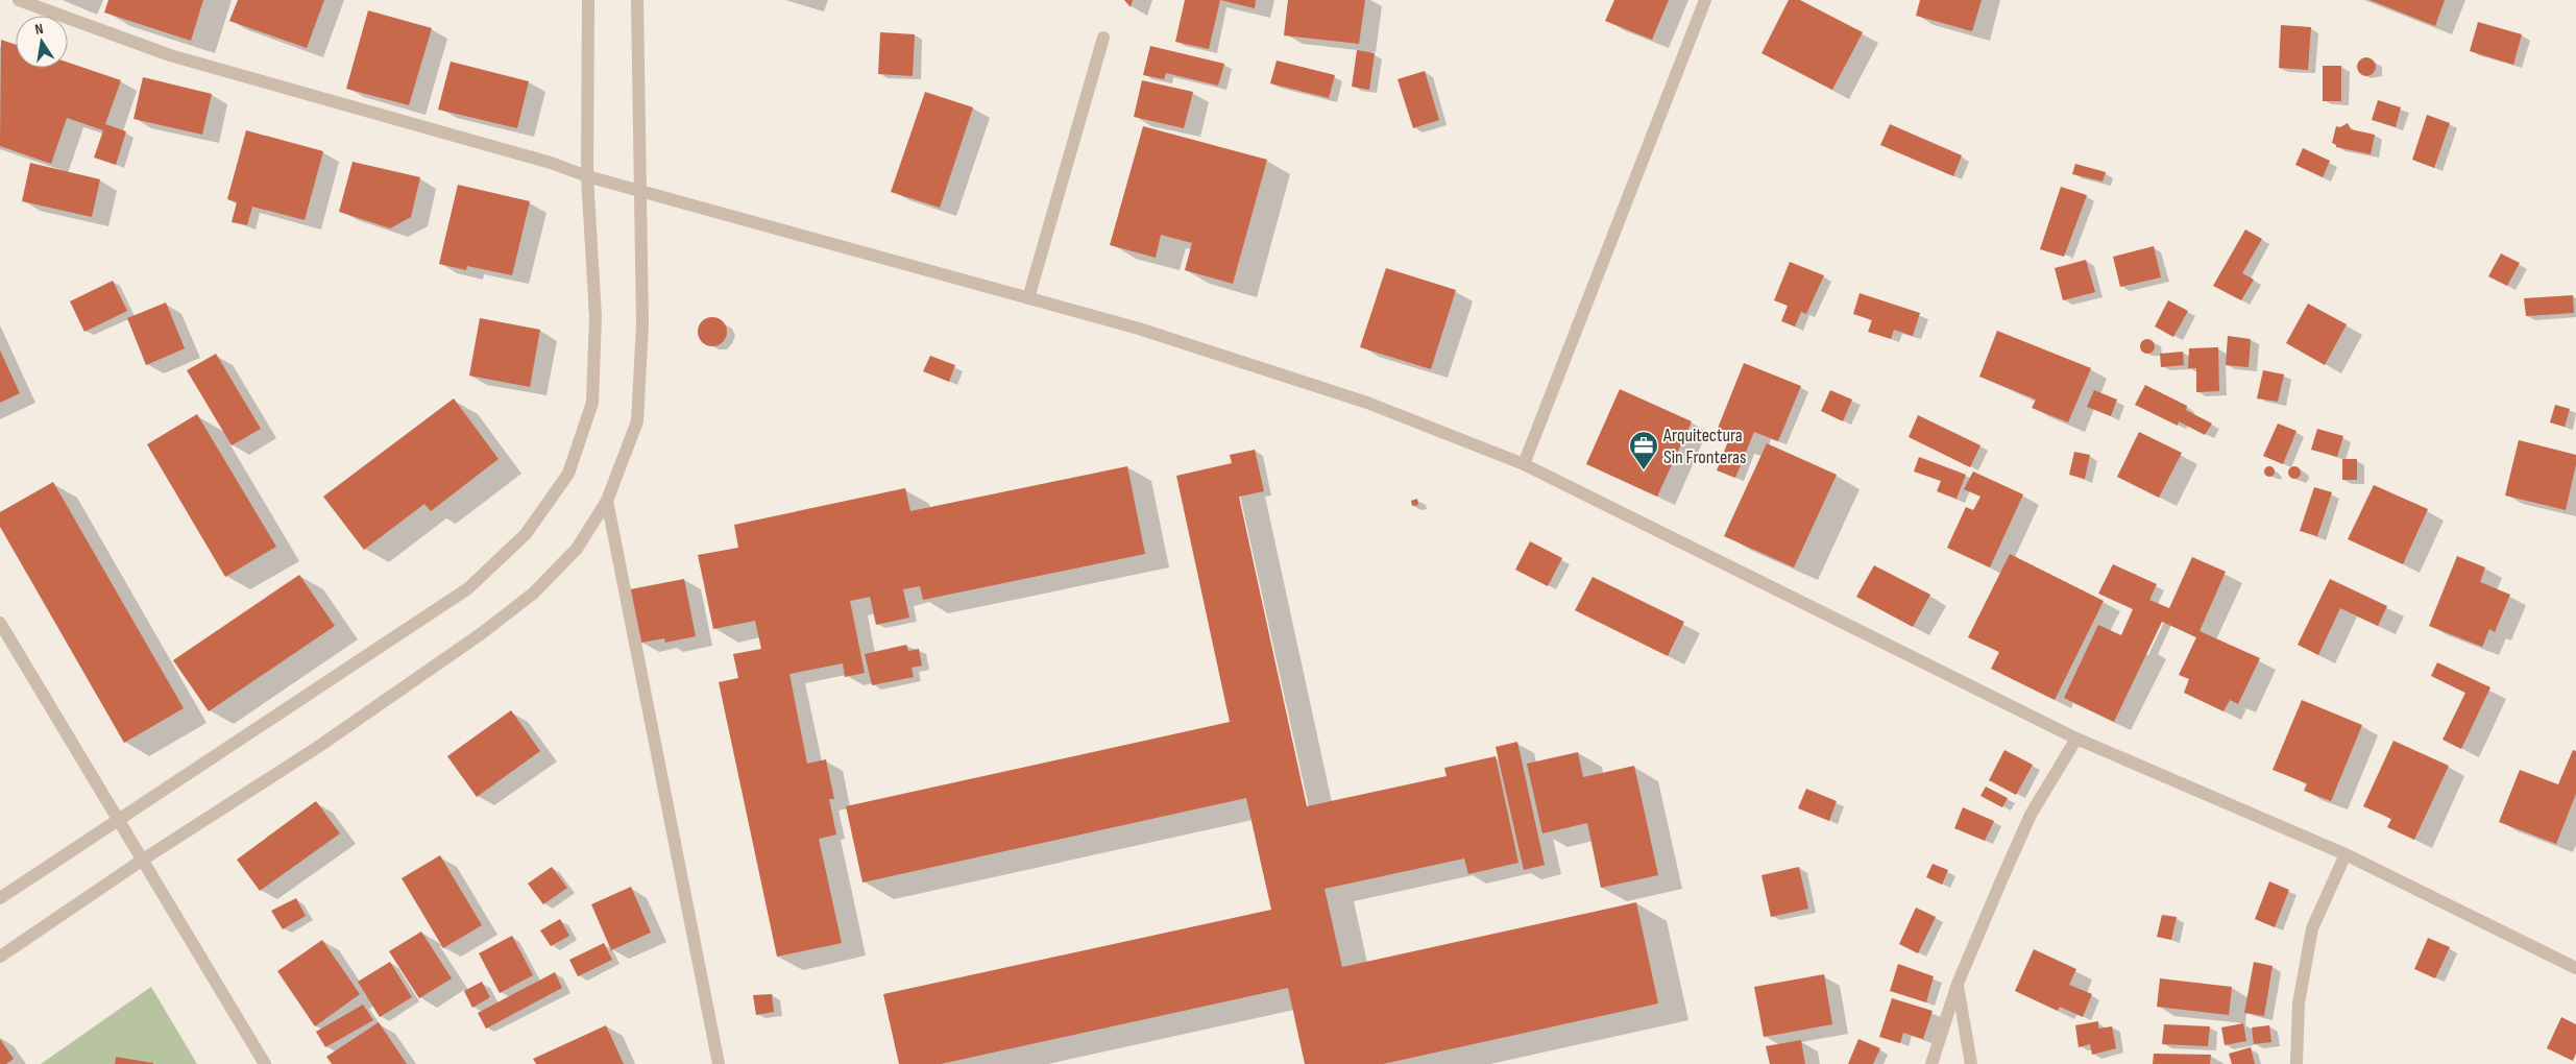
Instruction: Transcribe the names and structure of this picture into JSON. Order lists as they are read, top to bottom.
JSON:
{
  "places": {
    "office": ["Arquitectura Sin Fronteras"]
  },
  "north": "top"
}
